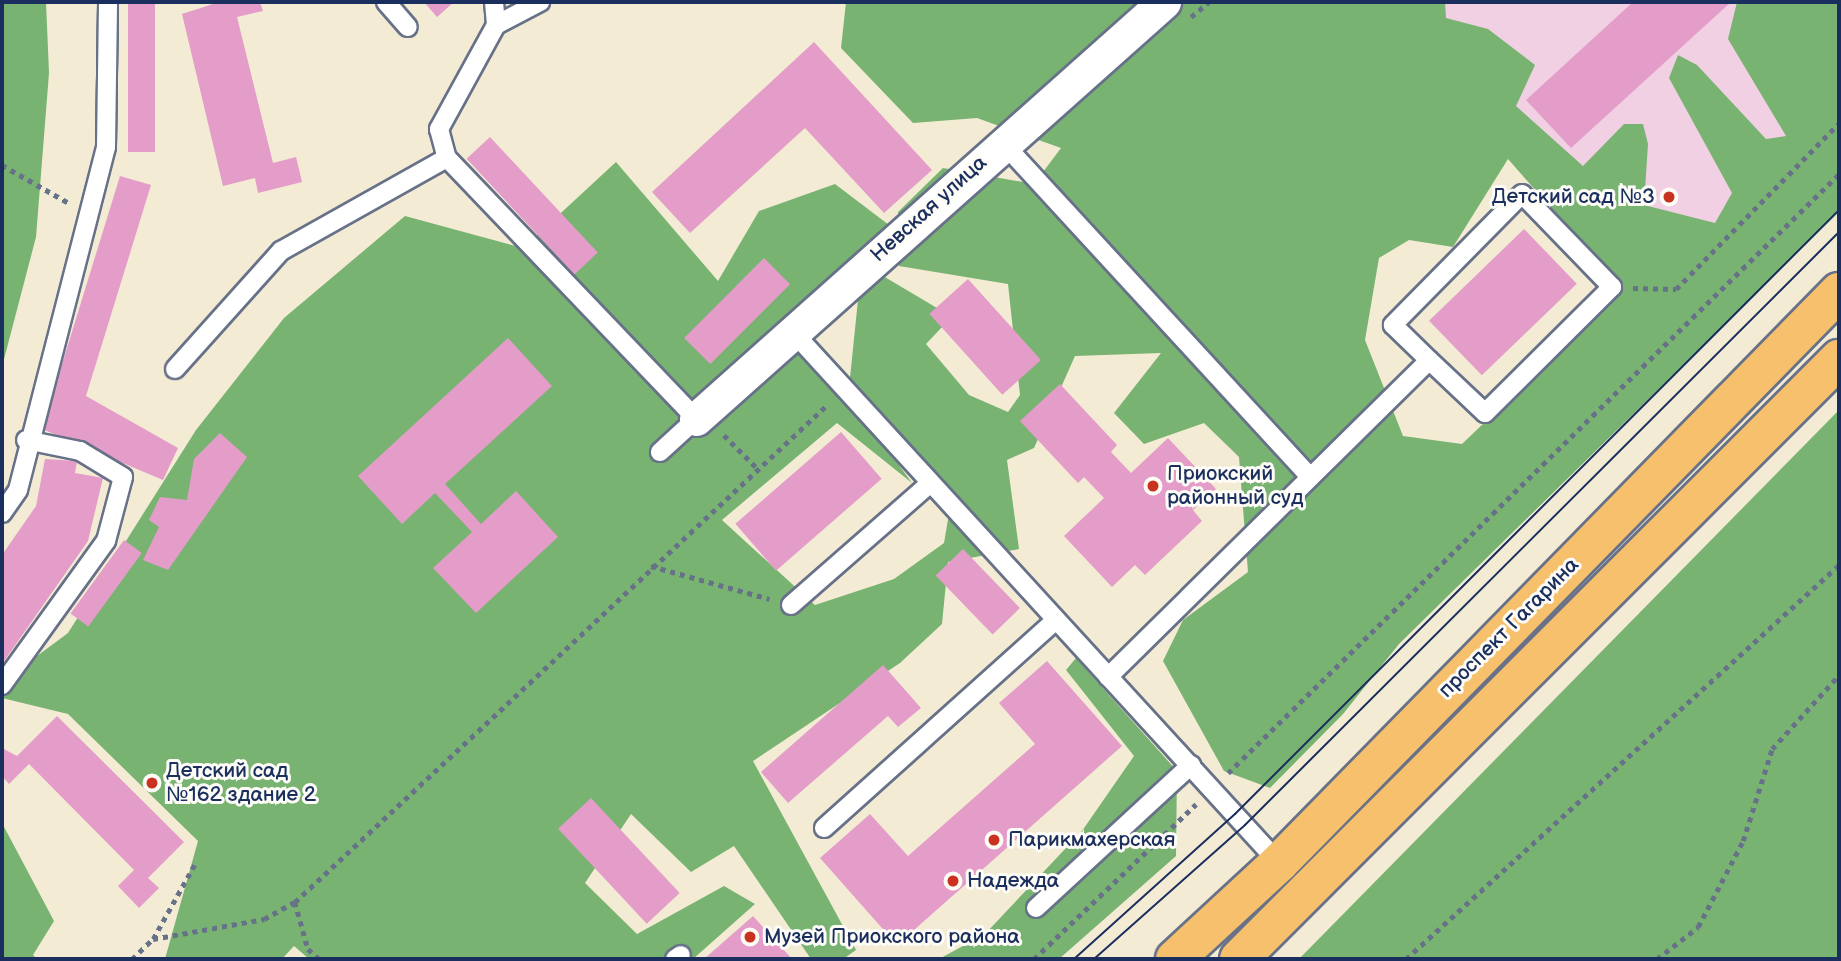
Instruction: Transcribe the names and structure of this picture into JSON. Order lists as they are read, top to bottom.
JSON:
{
  "streets": {
    "main road": ["проспект Гагарина"],
    "street": ["Невская улица"]
  },
  "places": [
    "Детский сад №3",
    "Приокский районный суд",
    "Детский сад №162 здание 2",
    "Парикмахерская",
    "Надежда",
    "Музей Приокского района"
  ]
}
